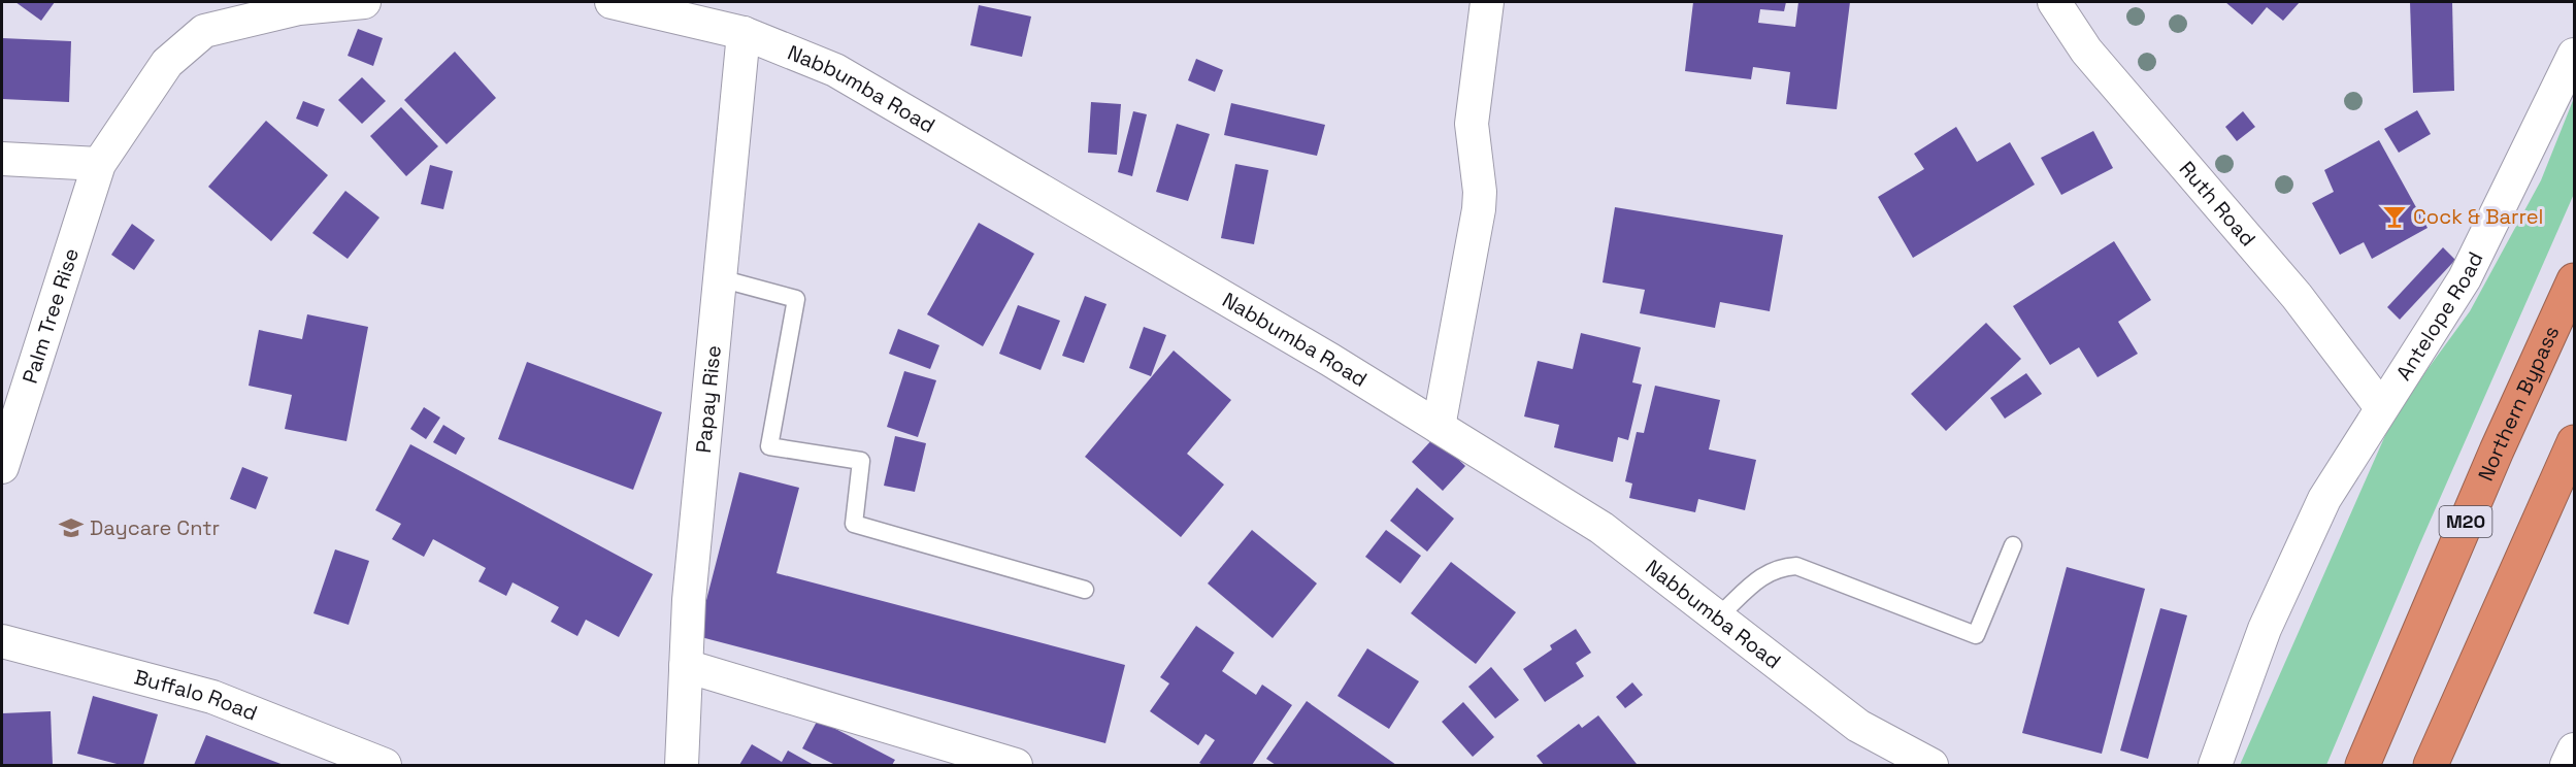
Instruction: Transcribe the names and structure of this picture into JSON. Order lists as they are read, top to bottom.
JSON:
{
  "streets": {
    "highway": ["Northern Bypass", "M20"],
    "street": [
      "Nabbumba Road",
      "Ruth Road",
      "Palm Tree Rise",
      "Antelope Road",
      "Papay Rise",
      "Buffalo Road"
    ]
  },
  "crossings": [
    ["Nabbumba Road", "Papay Rise"],
    ["Ruth Road", "Antelope Road"]
  ],
  "places": {
    "bar": ["Cock & Barrel"],
    "school or university": ["Daycare Cntr"]
  }
}
